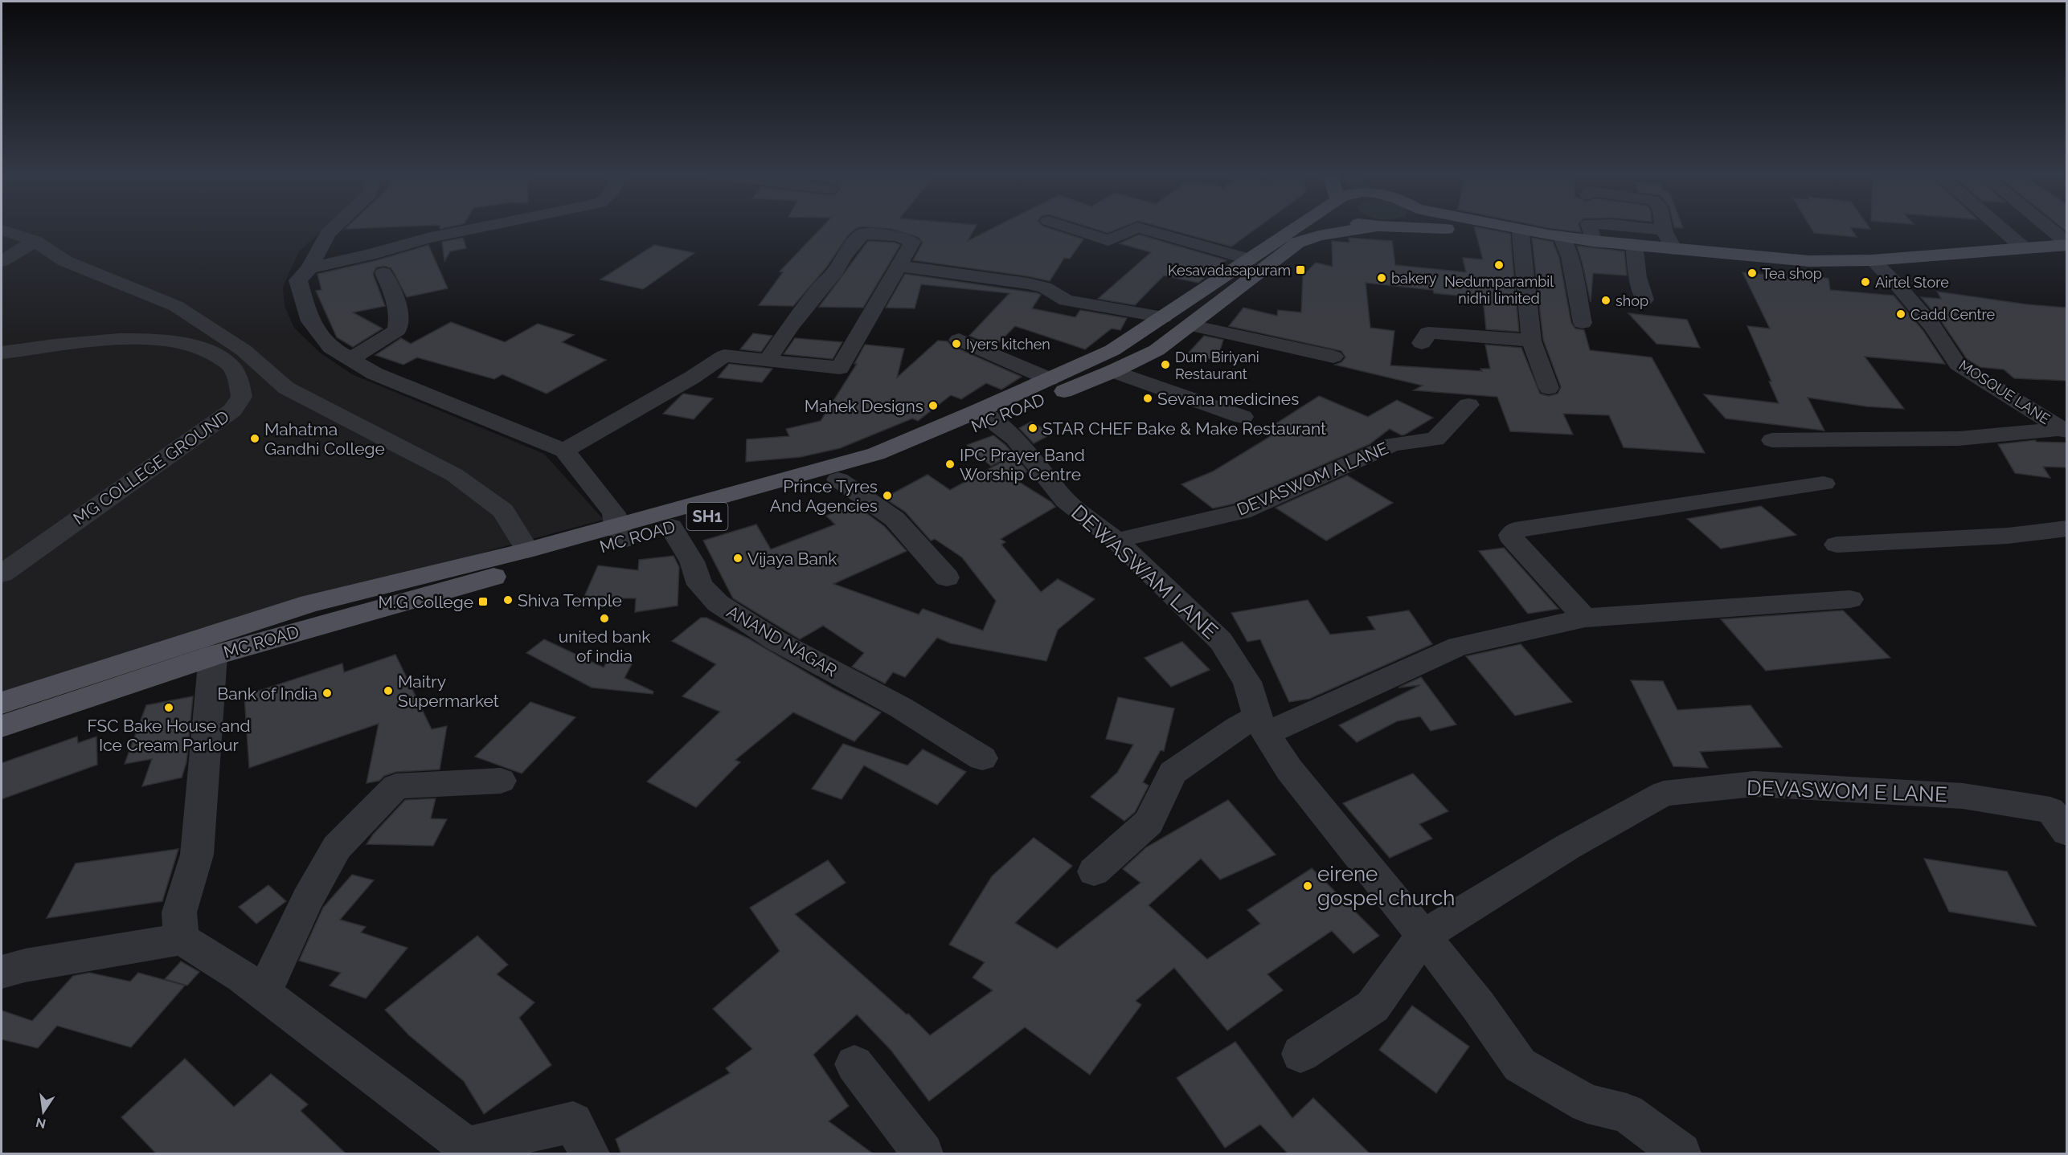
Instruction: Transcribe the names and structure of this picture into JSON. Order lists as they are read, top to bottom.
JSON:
{
  "streets": {
    "main road": ["MC ROAD", "SH1"],
    "street": [
      "MOSQUE LANE",
      "MG COLLEGE GROUND",
      "DEVASWOM A LANE",
      "DEWASWAM LANE",
      "ANAND NAGAR",
      "DEVASWOM E LANE"
    ]
  },
  "crossings": [
    ["MC ROAD", "DEWASWAM LANE"],
    ["MC ROAD", "ANAND NAGAR"],
    ["DEVASWOM A LANE", "DEWASWAM LANE"],
    ["DEWASWAM LANE", "DEVASWOM E LANE"]
  ],
  "places": {
    "other": [
      "Nedumparambil nidhi limited",
      "Tea shop",
      "bakery",
      "Airtel Store",
      "shop",
      "Cadd Centre",
      "Iyers kitchen",
      "Dum Biriyani Restaurant",
      "Sevana medicines",
      "Mahek Designs",
      "STAR CHEF Bake & Make Restaurant",
      "Mahatma Gandhi College",
      "IPC Prayer Band Worship Centre",
      "Prince Tyres And Agencies",
      "Vijaya Bank",
      "Shiva Temple",
      "united bank of india",
      "Maitry Supermarket",
      "Bank of India",
      "FSC Bake House and Ice Cream Parlour",
      "eirene gospel church"
    ],
    "transit": ["Kesavadasapuram", "M.G College"]
  },
  "north": "bottom"
}
